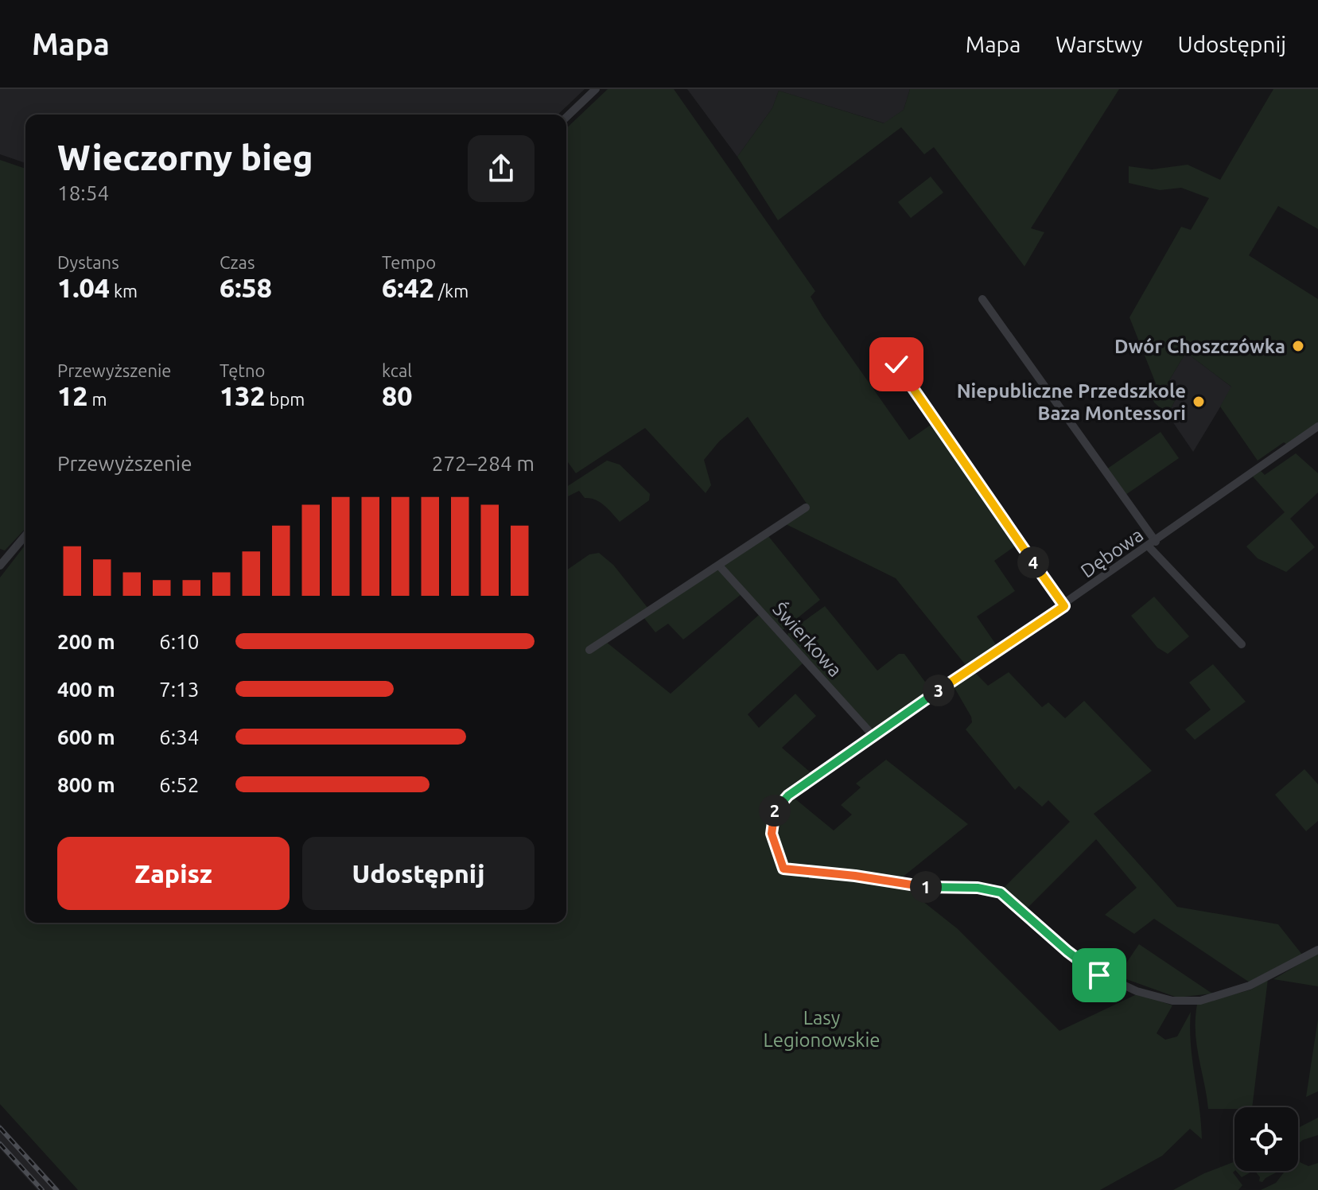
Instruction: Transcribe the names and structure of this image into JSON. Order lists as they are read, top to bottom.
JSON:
{
  "streets": {
    "street": ["Dębowa", "Świerkowa"]
  },
  "crossings": [
    ["Dębowa", "Świerkowa"]
  ],
  "parks": ["Lasy Legionowskie"],
  "places": ["Dwór Choszczówka", "Niepubliczne Przedszkole Baza Montessori"],
  "page": {
    "header": "Mapa",
    "nav": ["Mapa", "Warstwy", "Udostępnij"],
    "heading": ["Wieczorny bieg", "18:54"],
    "stats": [
      ["Dystans", "1.04 km"],
      ["Czas", "6:58"],
      ["Tempo", "6:42 /km"],
      ["Przewyższenie", "12 m"],
      ["Tętno", "132 bpm"],
      ["kcal", "80"]
    ],
    "chart": ["Przewyższenie", "272–284 m"],
    "pins": [
      "4",
      "3",
      "2",
      "1"
    ],
    "list": [
      {
        "name": "200 m",
        "note": "6:10"
      },
      {
        "name": "400 m",
        "note": "7:13"
      },
      {
        "name": "600 m",
        "note": "6:34"
      },
      {
        "name": "800 m",
        "note": "6:52"
      }
    ],
    "buttons": ["Zapisz", "Udostępnij"]
  }
}
